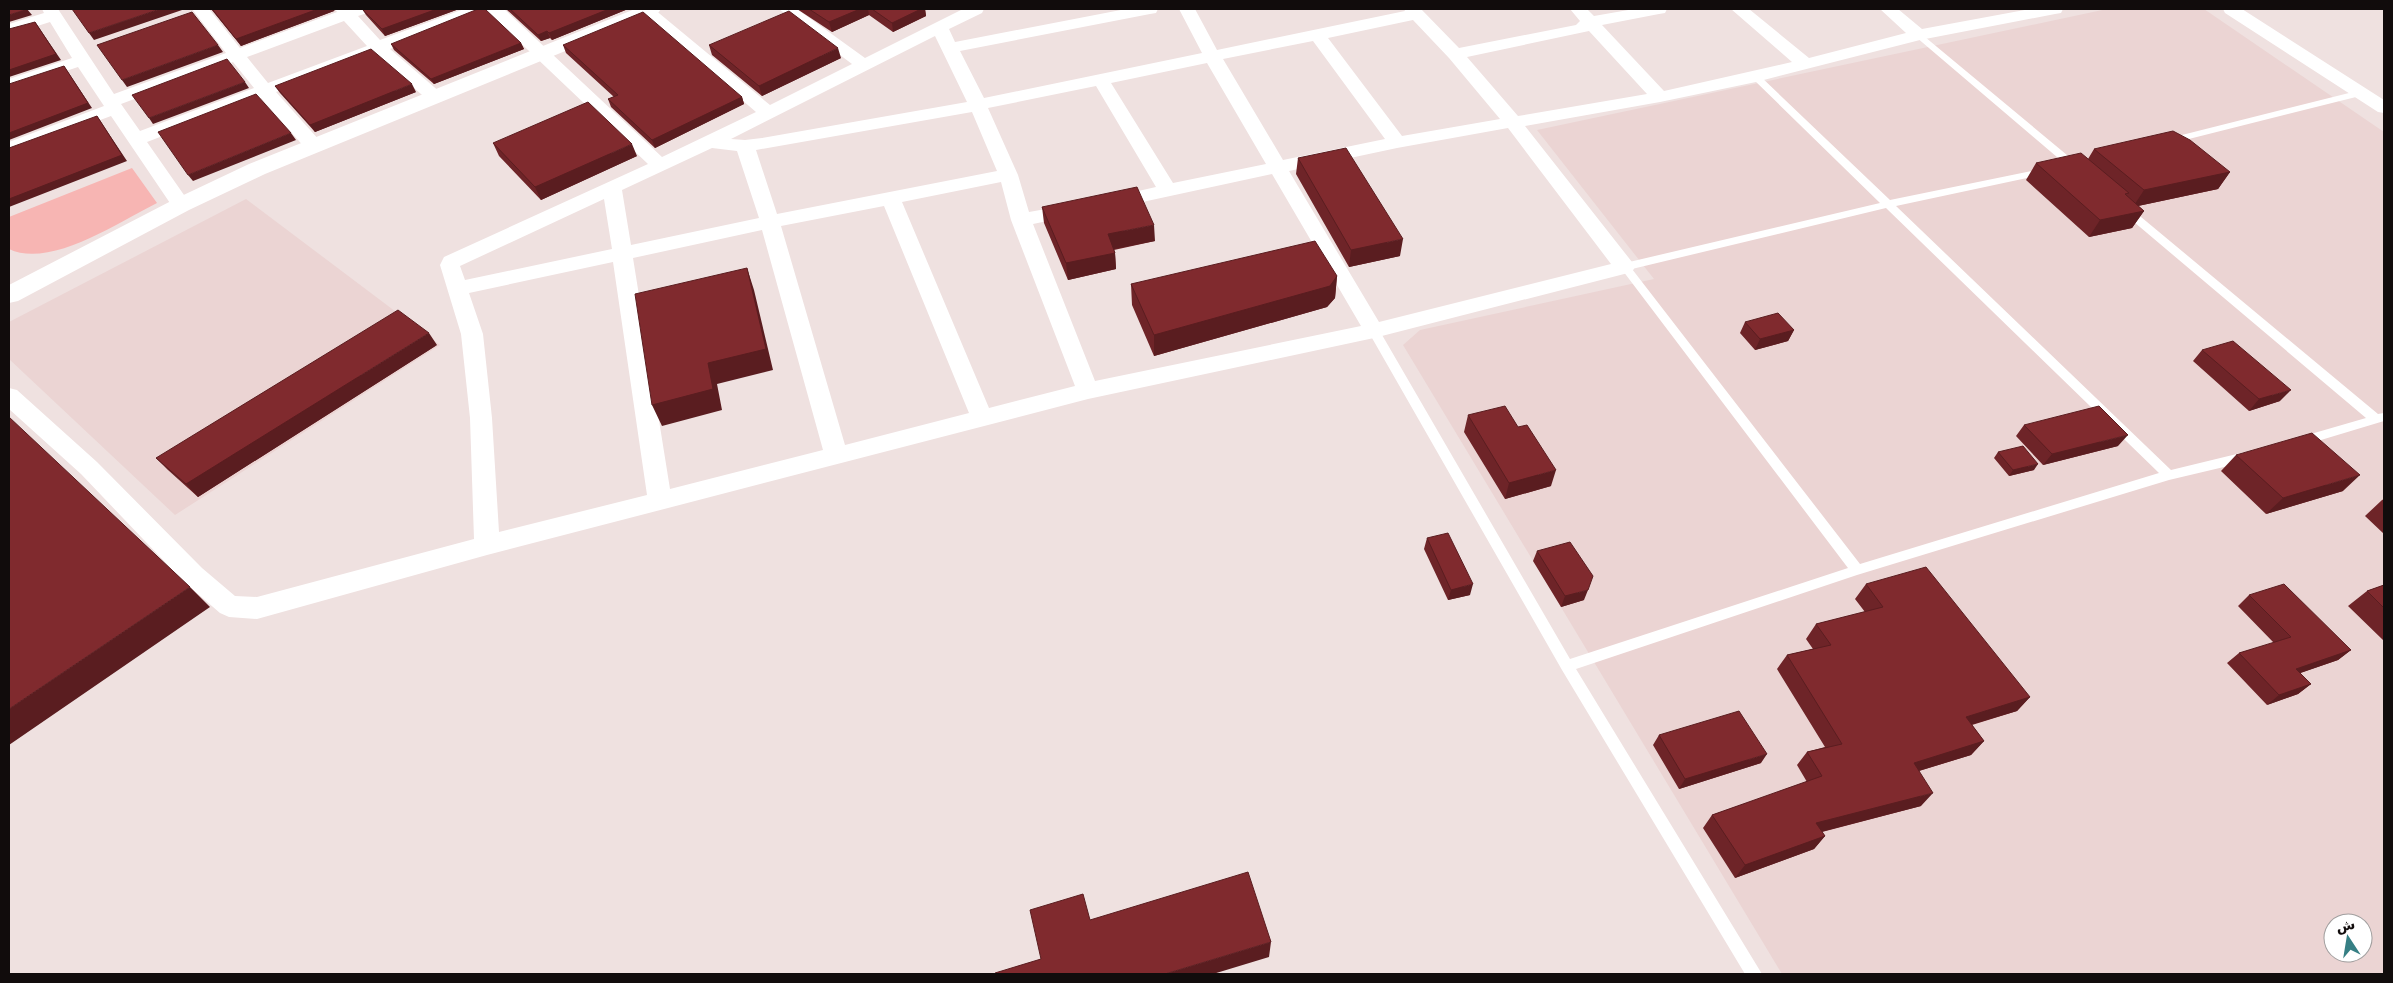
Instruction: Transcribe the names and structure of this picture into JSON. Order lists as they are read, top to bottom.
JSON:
{
  "north": "top"
}
